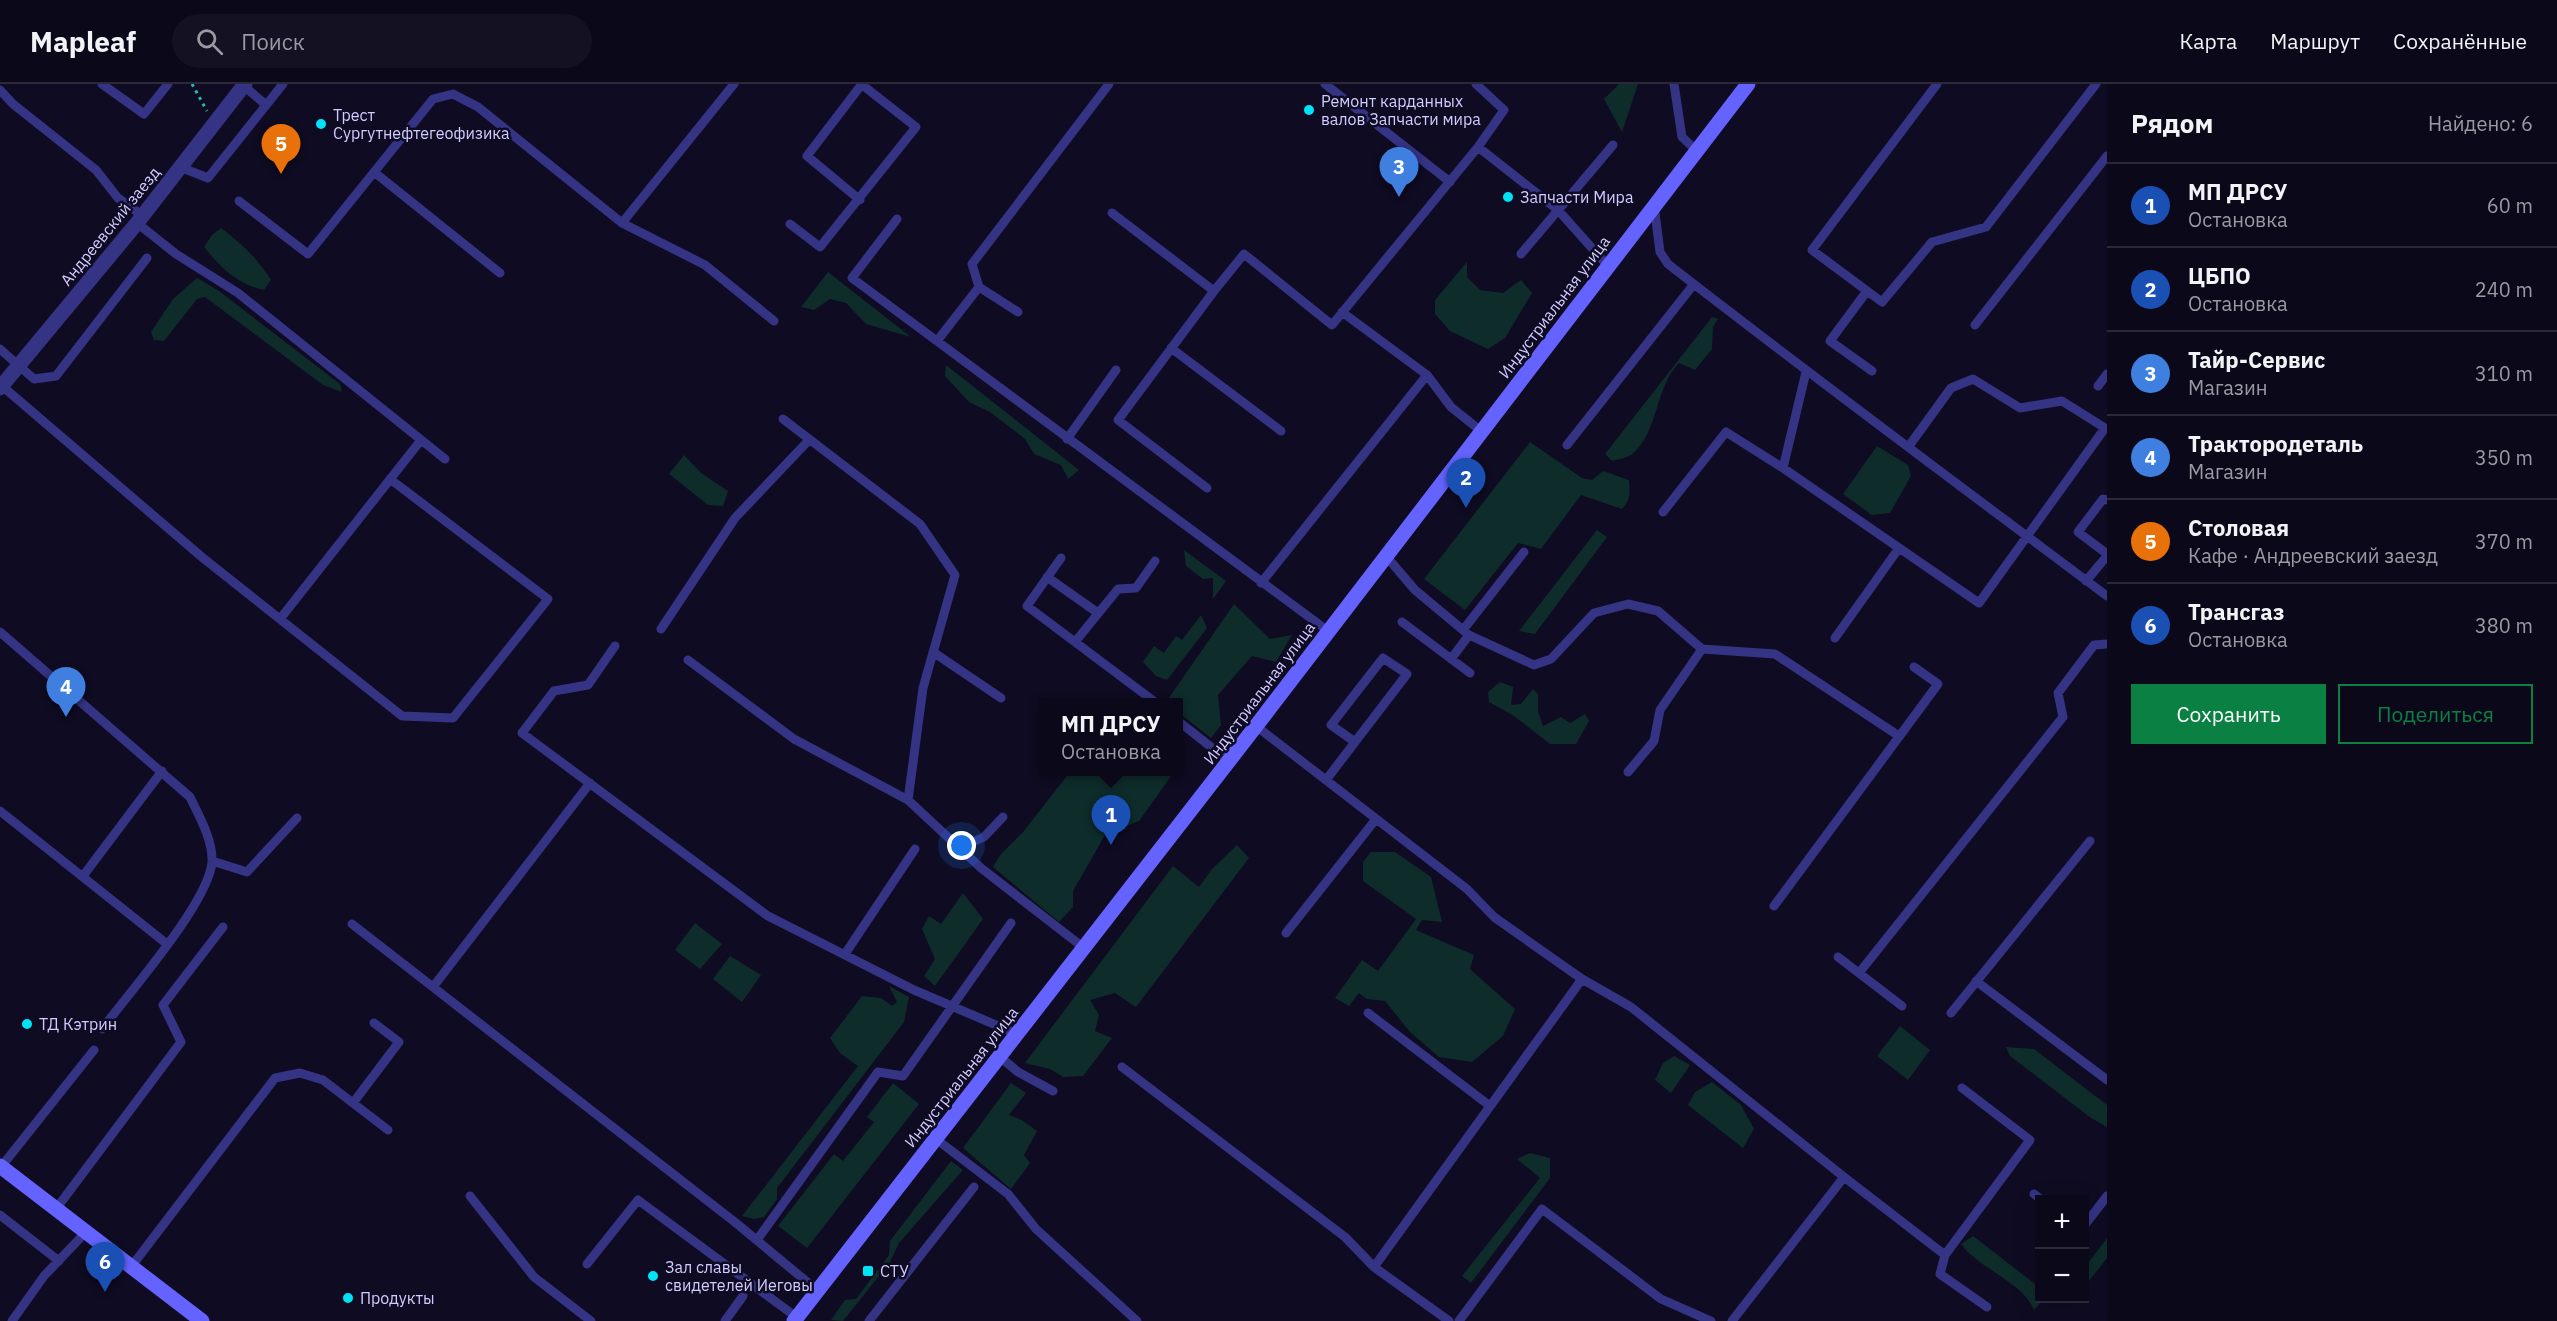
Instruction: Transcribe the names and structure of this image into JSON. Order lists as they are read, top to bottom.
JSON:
{
  "streets": {
    "main road": ["Индустриальная улица"],
    "street": ["Андреевский заезд"]
  },
  "places": {
    "other": [
      "Ремонт карданных валов Запчасти мира",
      "Трест Сургутнефтегеофизика",
      "Запчасти Мира",
      "ТД Кэтрин",
      "Зал славы свидетелей Иеговы",
      "Продукты"
    ],
    "transit": ["СТУ"]
  },
  "page": {
    "header": "Mapleaf",
    "search": "Поиск",
    "nav": ["Карта", "Маршрут", "Сохранённые"],
    "heading": ["Рядом", "Найдено: 6"],
    "pins": [
      "5",
      "3",
      "2",
      "4",
      "1",
      "6"
    ],
    "list": [
      {
        "mark": "1",
        "name": "МП ДРСУ",
        "note": "Остановка",
        "value": "60 m"
      },
      {
        "mark": "2",
        "name": "ЦБПО",
        "note": "Остановка",
        "value": "240 m"
      },
      {
        "mark": "3",
        "name": "Тайр-Сервис",
        "note": "Магазин",
        "value": "310 m"
      },
      {
        "mark": "4",
        "name": "Трактородеталь",
        "note": "Магазин",
        "value": "350 m"
      },
      {
        "mark": "5",
        "name": "Столовая",
        "note": "Кафе · Андреевский заезд",
        "value": "370 m"
      },
      {
        "mark": "6",
        "name": "Трансгаз",
        "note": "Остановка",
        "value": "380 m"
      }
    ],
    "buttons": ["Сохранить", "Поделиться"],
    "popup": ["МП ДРСУ", "Остановка"],
    "map_buttons": ["+", "−"]
  }
}
